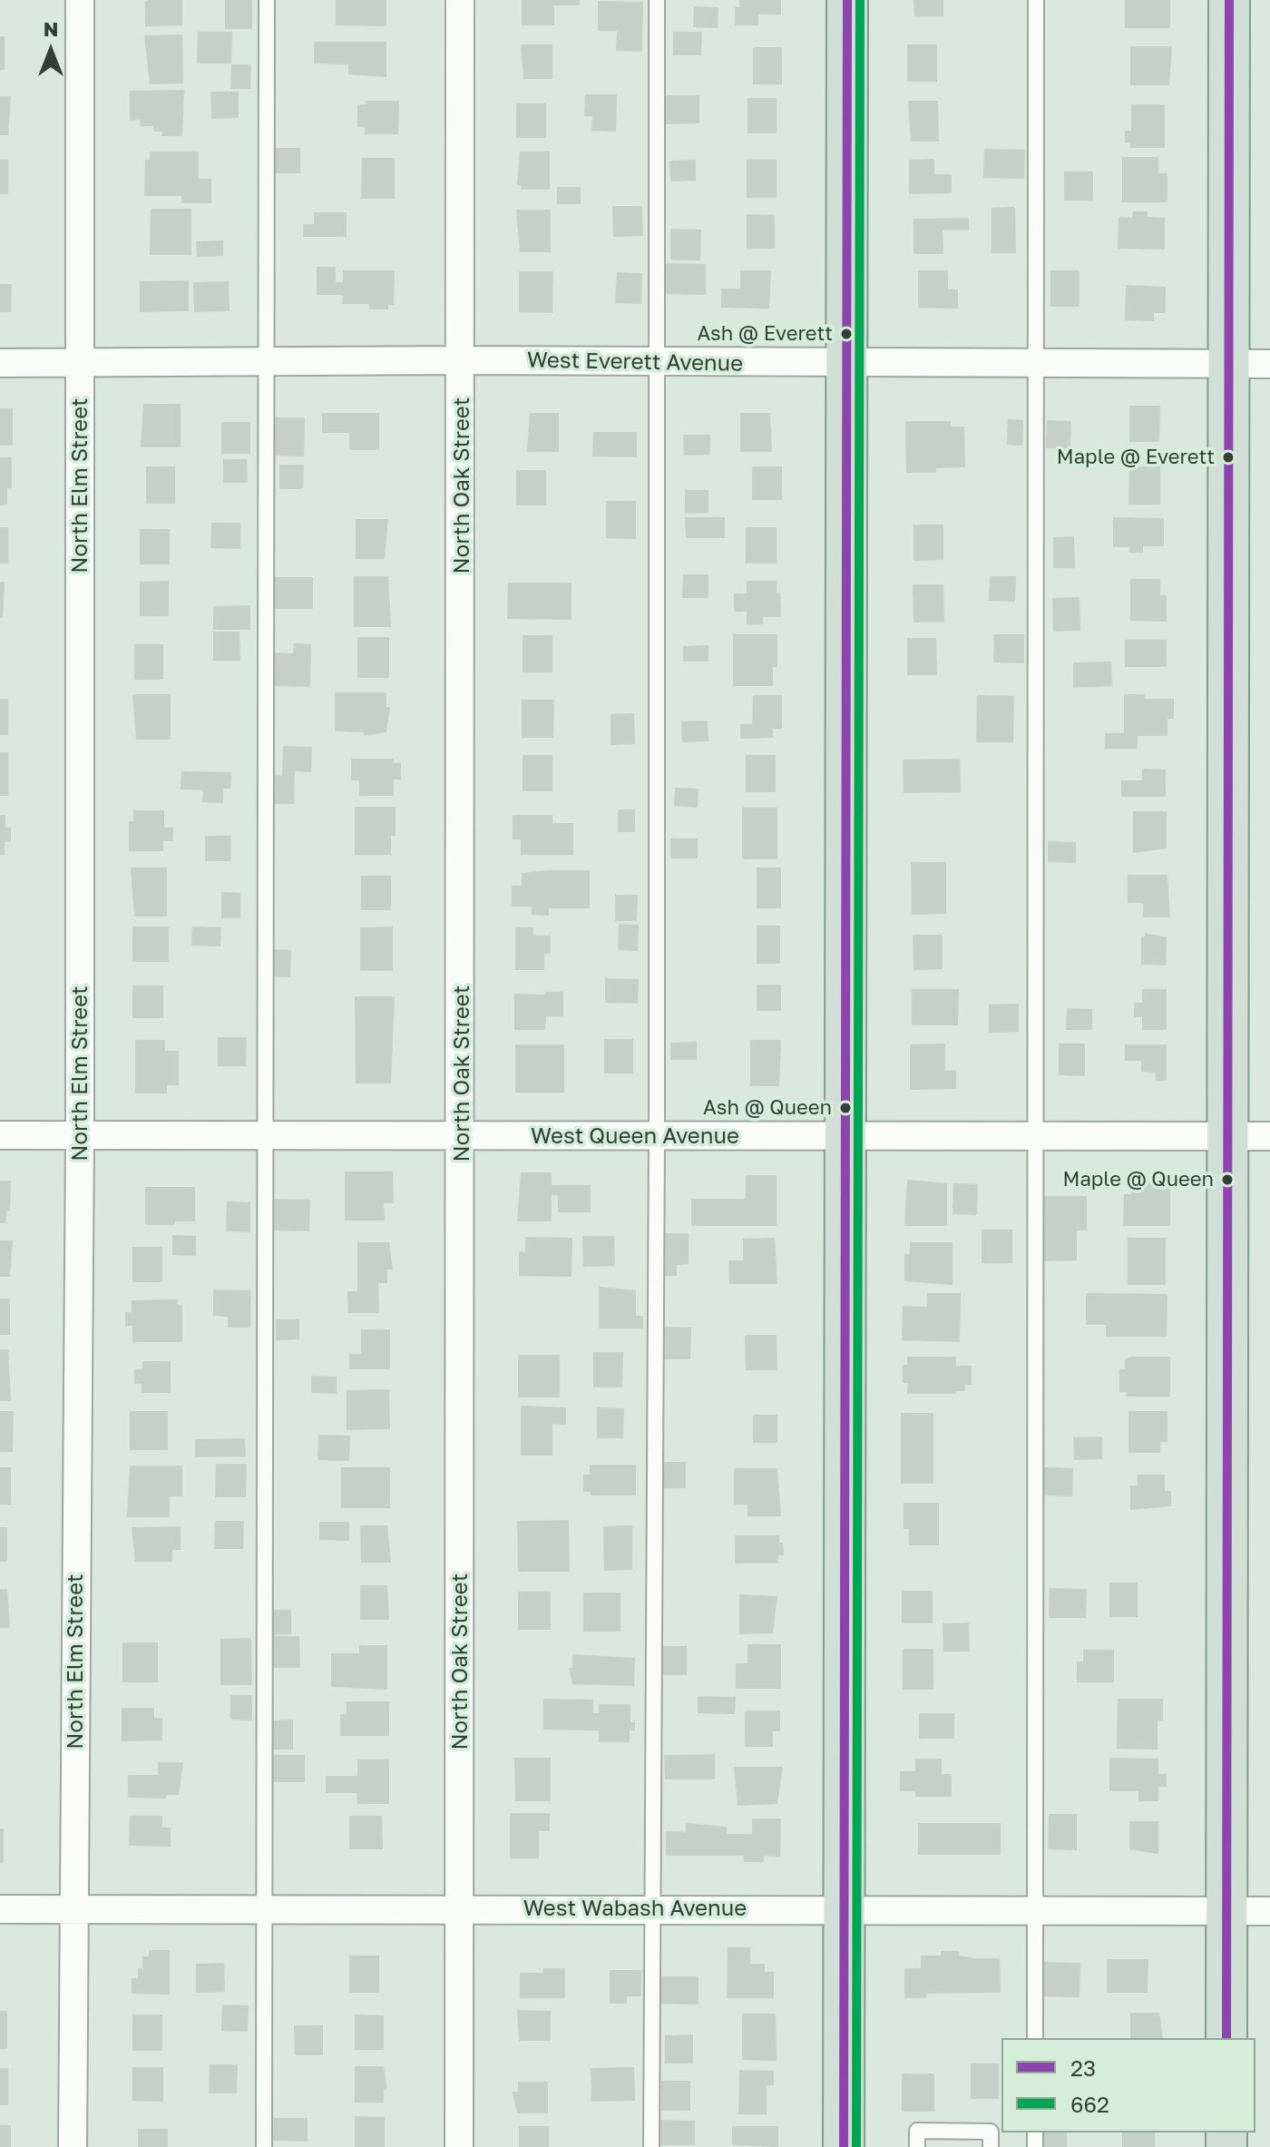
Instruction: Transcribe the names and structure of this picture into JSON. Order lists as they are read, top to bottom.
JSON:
{
  "streets": {
    "street": [
      "West Everett Avenue",
      "North Elm Street",
      "North Oak Street",
      "West Queen Avenue",
      "West Wabash Avenue"
    ]
  },
  "crossings": [
    ["West Everett Avenue", "North Elm Street"],
    ["West Everett Avenue", "North Oak Street"],
    ["North Elm Street", "West Queen Avenue"],
    ["North Elm Street", "West Wabash Avenue"],
    ["North Oak Street", "West Queen Avenue"],
    ["North Oak Street", "West Wabash Avenue"]
  ],
  "places": [
    "Ash @ Everett",
    "Maple @ Everett",
    "Ash @ Queen",
    "Maple @ Queen"
  ],
  "lines": ["transit line 23", "transit line 662"],
  "legend": ["23", "662"],
  "north": "top"
}
